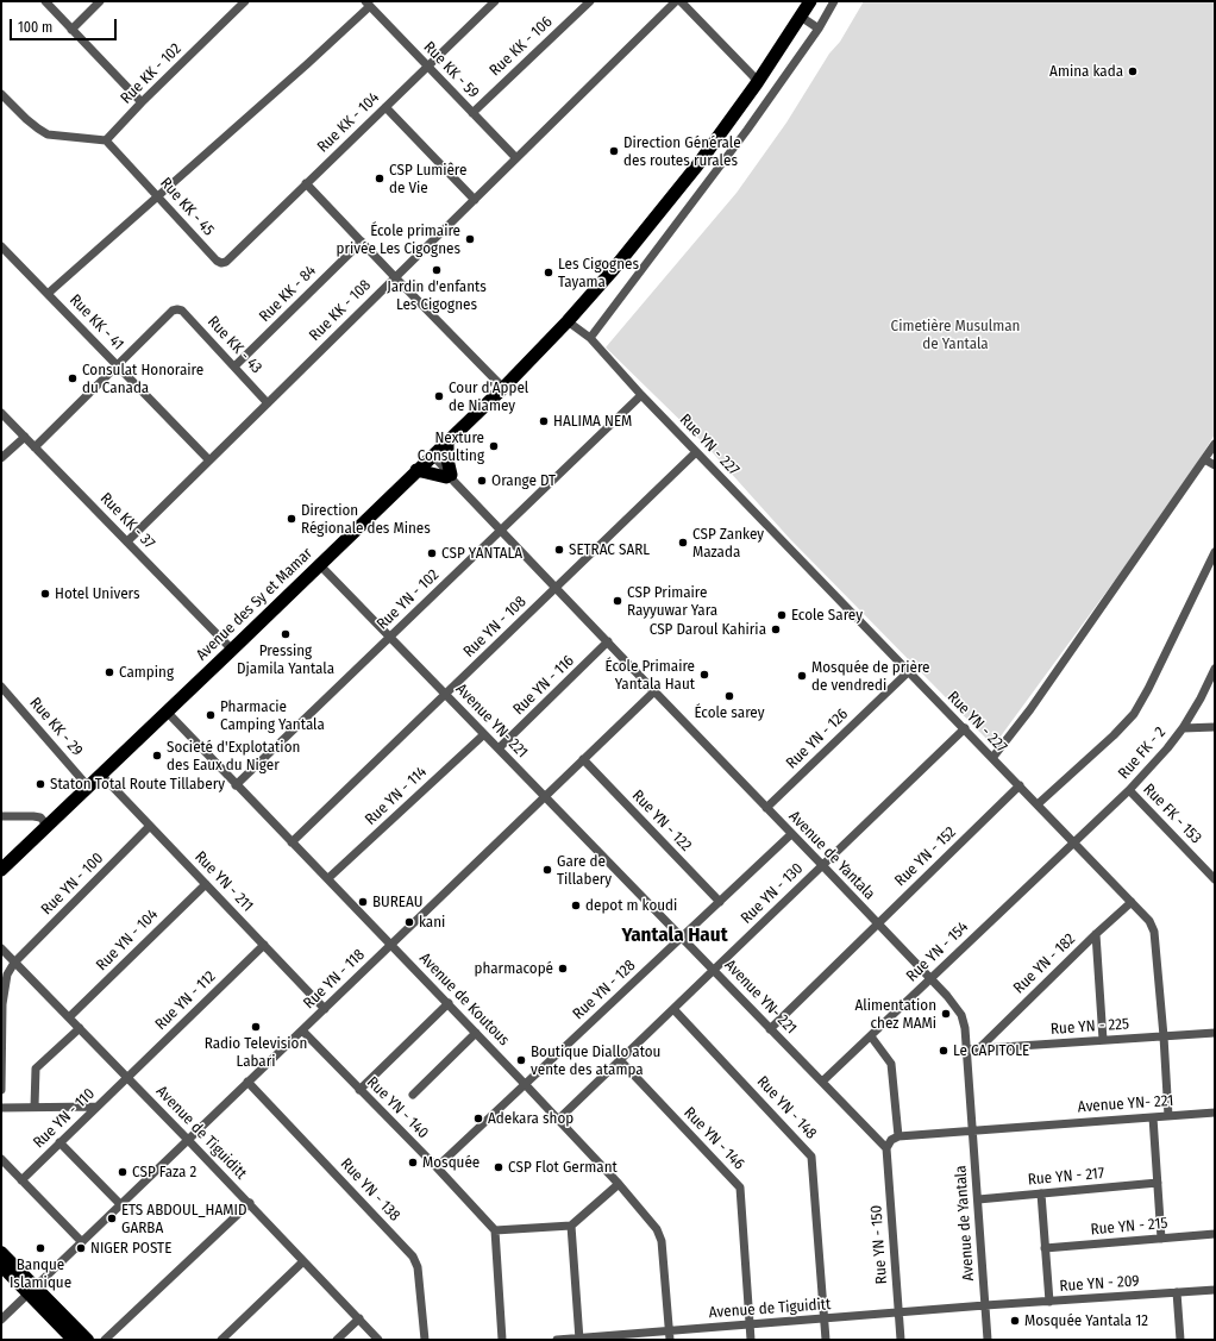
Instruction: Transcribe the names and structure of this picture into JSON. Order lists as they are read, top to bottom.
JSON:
{
  "streets": {
    "highway": ["Avenue des Sy et Mamar"],
    "street": [
      "Rue KK - 106",
      "Rue KK - 59",
      "Rue KK - 102",
      "Rue KK - 104",
      "Rue KK - 45",
      "Rue KK - 84",
      "Rue KK - 108",
      "Rue KK - 41",
      "Rue KK - 43",
      "Rue YN - 227",
      "Rue KK - 37",
      "Rue YN - 102",
      "Rue YN - 108",
      "Rue YN - 116",
      "Avenue YN- 221",
      "Rue KK - 29",
      "Rue YN - 126",
      "Rue FK - 2",
      "Rue YN - 114",
      "Rue FK - 153",
      "Rue YN - 122",
      "Avenue de Yantala",
      "Rue YN - 152",
      "Rue YN - 211",
      "Rue YN - 100",
      "Rue YN - 130",
      "Rue YN - 104",
      "Rue YN - 154",
      "Rue YN - 182",
      "Rue YN - 118",
      "Rue YN - 128",
      "Avenue de Koutous",
      "Rue YN - 112",
      "Rue YN - 225",
      "Rue YN - 140",
      "Rue YN - 148",
      "Rue YN - 110",
      "Avenue de Tiguiditt",
      "Rue YN - 146",
      "Rue YN - 217",
      "Rue YN - 138",
      "Rue YN - 215",
      "Rue YN - 150",
      "Rue YN - 209"
    ]
  },
  "crossings": [
    ["Rue KK - 106", "Rue KK - 59"],
    ["Rue KK - 59", "Rue KK - 104"],
    ["Rue KK - 59", "Rue KK - 108"],
    ["Rue KK - 102", "Rue KK - 45"],
    ["Rue KK - 104", "Rue KK - 45"],
    ["Rue KK - 84", "Rue KK - 43"],
    ["Rue KK - 108", "Rue KK - 41"],
    ["Rue KK - 108", "Rue KK - 43"],
    ["Rue KK - 108", "Rue KK - 37"],
    ["Rue KK - 41", "Rue KK - 43"],
    ["Rue YN - 227", "Rue YN - 102"],
    ["Rue YN - 227", "Avenue des Sy et Mamar"],
    ["Rue YN - 227", "Rue YN - 108"],
    ["Rue YN - 227", "Avenue YN- 221"],
    ["Rue YN - 227", "Rue YN - 126"],
    ["Rue YN - 227", "Rue FK - 2"],
    ["Rue YN - 227", "Rue YN - 152"],
    ["Rue YN - 227", "Rue YN - 130"],
    ["Rue YN - 227", "Rue YN - 154"],
    ["Rue YN - 227", "Rue YN - 182"],
    ["Rue YN - 227", "Rue YN - 225"],
    ["Rue KK - 37", "Avenue des Sy et Mamar"],
    ["Rue YN - 102", "Avenue YN- 221"],
    ["Rue YN - 102", "Avenue de Yantala"],
    ["Rue YN - 102", "Avenue de Koutous"],
    ["Avenue des Sy et Mamar", "Avenue YN- 221"],
    ["Avenue des Sy et Mamar", "Rue KK - 29"],
    ["Avenue des Sy et Mamar", "Avenue de Yantala"],
    ["Avenue des Sy et Mamar", "Rue YN - 211"],
    ["Avenue des Sy et Mamar", "Avenue de Koutous"],
    ["Rue YN - 108", "Avenue YN- 221"],
    ["Rue YN - 108", "Avenue de Yantala"],
    ["Rue YN - 108", "Avenue de Koutous"],
    ["Rue YN - 116", "Avenue YN- 221"],
    ["Rue YN - 116", "Avenue de Yantala"],
    ["Avenue YN- 221", "Rue YN - 114"],
    ["Avenue YN- 221", "Avenue de Yantala"],
    ["Avenue YN- 221", "Rue YN - 152"],
    ["Avenue YN- 221", "Rue YN - 130"],
    ["Avenue YN- 221", "Rue YN - 154"],
    ["Avenue YN- 221", "Rue YN - 118"],
    ["Avenue YN- 221", "Rue YN - 128"],
    ["Avenue YN- 221", "Rue YN - 150"],
    ["Rue YN - 126", "Avenue de Yantala"],
    ["Rue FK - 2", "Rue FK - 153"],
    ["Rue FK - 2", "Rue YN - 154"],
    ["Rue YN - 114", "Avenue de Koutous"],
    ["Rue YN - 122", "Rue YN - 118"],
    ["Rue YN - 122", "Rue YN - 128"],
    ["Avenue de Yantala", "Rue YN - 152"],
    ["Avenue de Yantala", "Rue YN - 130"],
    ["Avenue de Yantala", "Rue YN - 154"],
    ["Avenue de Yantala", "Rue YN - 118"],
    ["Avenue de Yantala", "Rue YN - 128"],
    ["Avenue de Yantala", "Rue YN - 225"],
    ["Avenue de Yantala", "Avenue de Tiguiditt"],
    ["Avenue de Yantala", "Rue YN - 217"],
    ["Avenue de Yantala", "Rue YN - 209"],
    ["Rue YN - 211", "Rue YN - 100"],
    ["Rue YN - 211", "Rue YN - 104"],
    ["Rue YN - 211", "Rue YN - 118"],
    ["Rue YN - 211", "Rue YN - 112"],
    ["Rue YN - 100", "Avenue de Tiguiditt"],
    ["Rue YN - 130", "Avenue de Koutous"],
    ["Rue YN - 130", "Rue YN - 148"],
    ["Rue YN - 130", "Rue YN - 146"],
    ["Rue YN - 104", "Avenue de Tiguiditt"],
    ["Rue YN - 182", "Rue YN - 225"],
    ["Rue YN - 118", "Avenue de Koutous"],
    ["Rue YN - 118", "Rue YN - 140"],
    ["Rue YN - 118", "Avenue de Tiguiditt"],
    ["Rue YN - 118", "Rue YN - 138"],
    ["Rue YN - 128", "Avenue de Koutous"],
    ["Rue YN - 128", "Rue YN - 140"],
    ["Avenue de Koutous", "Avenue de Tiguiditt"],
    ["Rue YN - 112", "Rue YN - 110"],
    ["Rue YN - 112", "Avenue de Tiguiditt"],
    ["Rue YN - 148", "Avenue de Tiguiditt"],
    ["Rue YN - 110", "Avenue de Tiguiditt"],
    ["Avenue de Tiguiditt", "Rue YN - 146"],
    ["Avenue de Tiguiditt", "Rue YN - 150"],
    ["Avenue de Tiguiditt", "Rue YN - 209"]
  ],
  "districts": ["Yantala Haut"],
  "parks": ["Cimetière Musulman de Yantala"],
  "places": [
    "Amina kada",
    "Direction Générale des routes rurales",
    "CSP Lumiêre de Vie",
    "École primaire privée Les Cigognes",
    "Jardin d'enfants Les Cigognes",
    "Les Cigognes Tayama",
    "Consulat Honoraire du Canada",
    "Cour d'Appel de Niamey",
    "HALIMA NEM",
    "Nexture Consulting",
    "Orange DT",
    "Direction Régionale des Mines",
    "CSP Zankey Mazada",
    "SETRAC SARL",
    "CSP YANTALA",
    "Hotel Univers",
    "CSP Primaire Rayyuwar Yara",
    "Ecole Sarey",
    "CSP Daroul Kahiria",
    "Pressing Djamila Yantala",
    "Camping",
    "École Primaire Yantala Haut",
    "Mosquée de prière de vendredi",
    "École sarey",
    "Pharmacie Camping Yantala",
    "Societé d'Explotation des Eaux du Niger",
    "Staton Total Route Tillabery",
    "Gare de Tillabery",
    "BUREAU",
    "depot m koudi",
    "kani",
    "pharmacopé",
    "Alimentation chez MAMi",
    "Radio Television Labari",
    "Le CAPITOLE",
    "Boutique Diallo atou vente des atampa",
    "Adekara shop",
    "Mosquée",
    "CSP Flot Germant",
    "CSP Faza 2",
    "ETS ABDOUL_HAMID GARBA",
    "Banque Islamique",
    "NIGER POSTE",
    "Mosquée Yantala 12"
  ],
  "scale_bar": "100 m"
}
